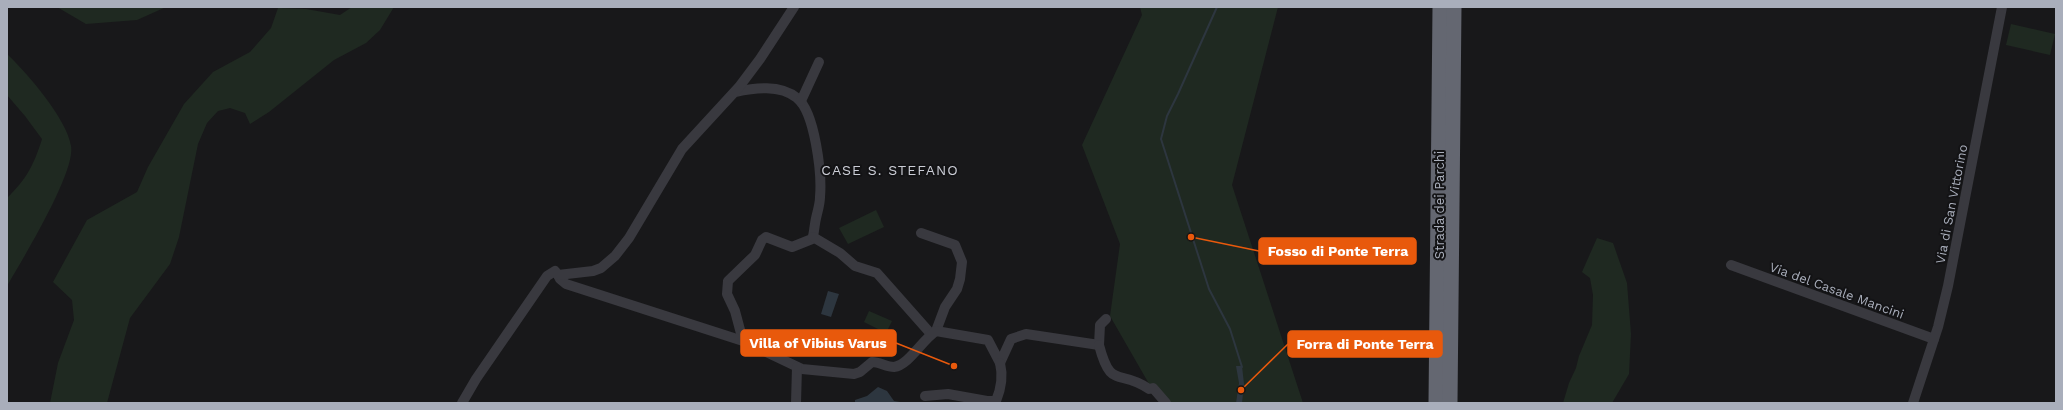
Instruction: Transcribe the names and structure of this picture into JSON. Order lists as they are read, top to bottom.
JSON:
{
  "streets": {
    "highway": ["Strada dei Parchi"],
    "street": ["Via di San Vittorino", "Via del Casale Mancini"]
  },
  "crossings": [
    ["Via di San Vittorino", "Via del Casale Mancini"]
  ],
  "districts": ["CASE S. STEFANO"],
  "places": ["Fosso di Ponte Terra", "Villa of Vibius Varus", "Forra di Ponte Terra"]
}
